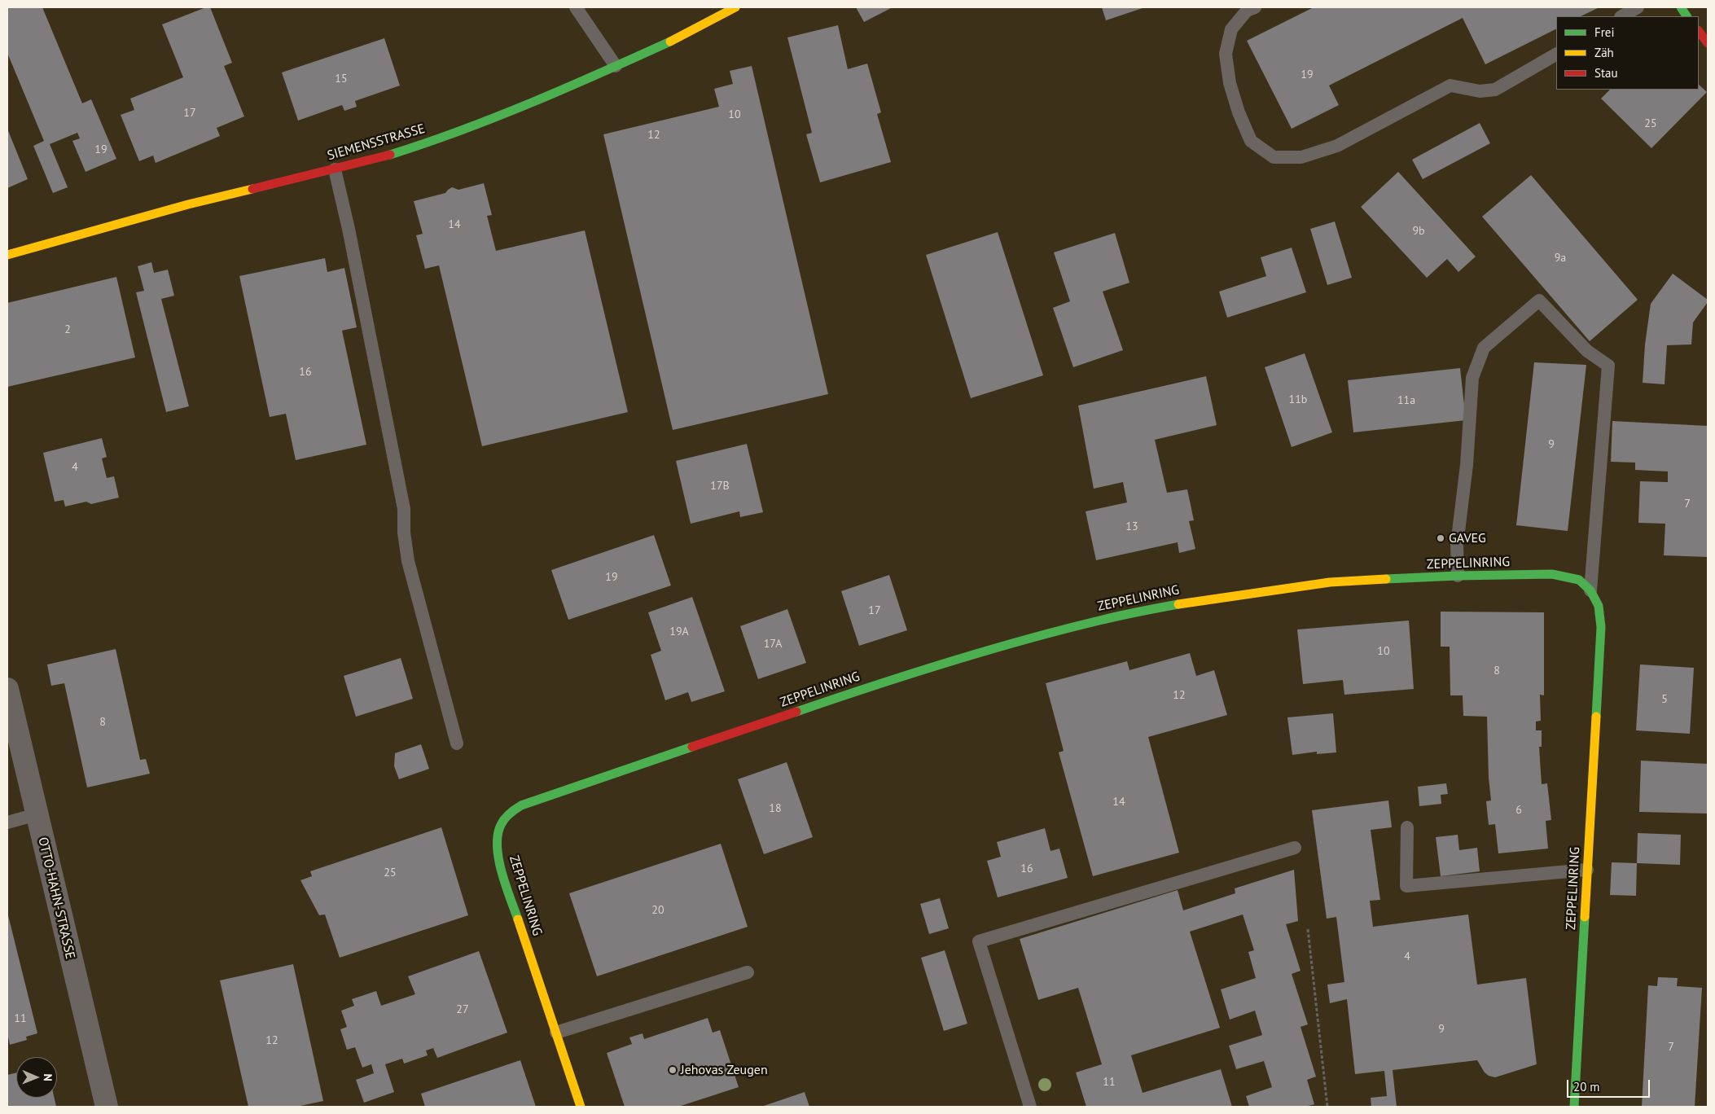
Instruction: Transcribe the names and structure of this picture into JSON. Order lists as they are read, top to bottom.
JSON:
{
  "streets": {
    "street": ["SIEMENSSTRASSE", "ZEPPELINRING", "OTTO-HAHN-STRASSE"]
  },
  "places": ["GAVEG", "Jehovas Zeugen"],
  "house_numbers": [
    "19",
    "15",
    "17",
    "10",
    "25",
    "12",
    "19",
    "14",
    "9b",
    "9a",
    "2",
    "16",
    "11b",
    "11a",
    "9",
    "4",
    "17B",
    "7",
    "13",
    "19",
    "17",
    "19A",
    "17A",
    "10",
    "8",
    "12",
    "5",
    "8",
    "14",
    "18",
    "6",
    "16",
    "25",
    "20",
    "4",
    "27",
    "11",
    "9",
    "12",
    "7",
    "11"
  ],
  "legend": ["Frei", "Zäh", "Stau"],
  "scale_bar": "20 m",
  "north": "right"
}
